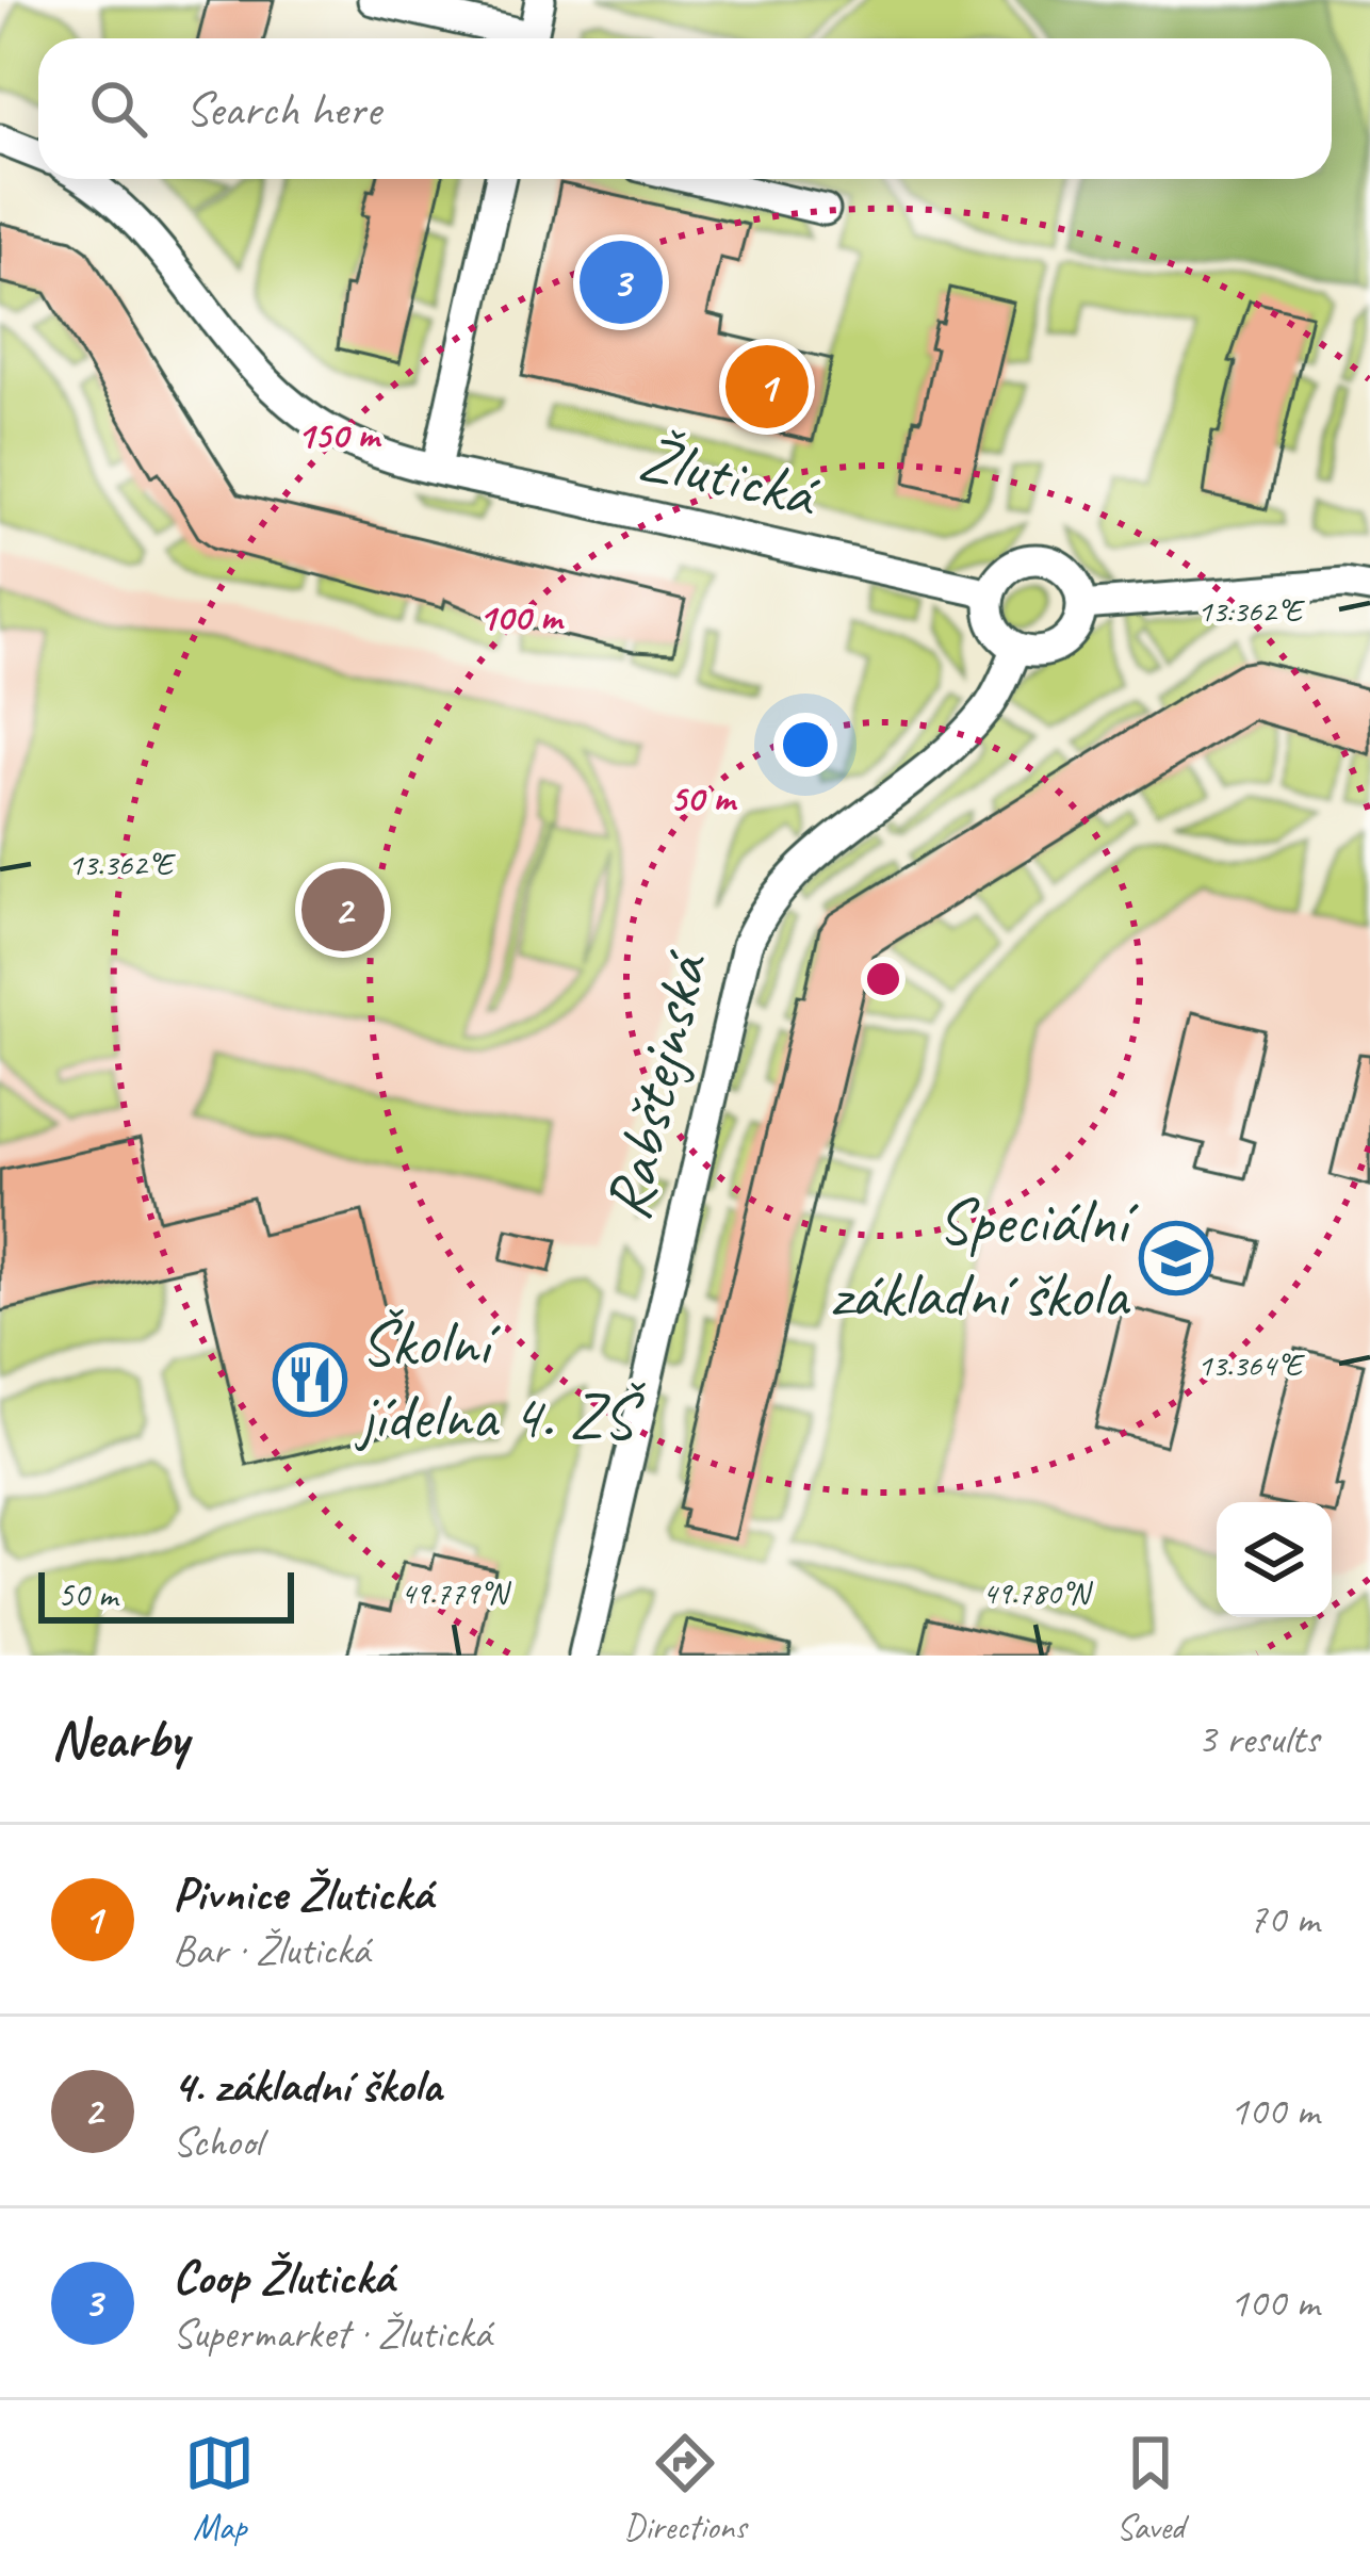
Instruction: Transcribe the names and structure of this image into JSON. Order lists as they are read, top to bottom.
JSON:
{
  "streets": {
    "street": ["Žlutická", "Rabštejnská"]
  },
  "crossings": [
    ["Žlutická", "Rabštejnská"]
  ],
  "places": {
    "school or university": ["Speciální základní škola"],
    "restaurant": ["Školní jídelna 4. ZŠ"]
  },
  "scale_bar": "50 m",
  "page": {
    "search": "Search here",
    "pins": ["3", "1", "2"],
    "scale": "50 m",
    "heading": ["Nearby", "3 results"],
    "list": [
      {
        "mark": "1",
        "name": "Pivnice Žlutická",
        "note": "Bar · Žlutická",
        "value": "70 m"
      },
      {
        "mark": "2",
        "name": "4. základní škola",
        "note": "School",
        "value": "100 m"
      },
      {
        "mark": "3",
        "name": "Coop Žlutická",
        "note": "Supermarket · Žlutická",
        "value": "100 m"
      }
    ],
    "nav": ["Map", "Directions", "Saved"]
  },
  "coordinates": [
    "13.362°E",
    "13.364°E",
    "49.779°N",
    "49.780°N"
  ],
  "rings": ["150 m", "100 m", "50 m"]
}
